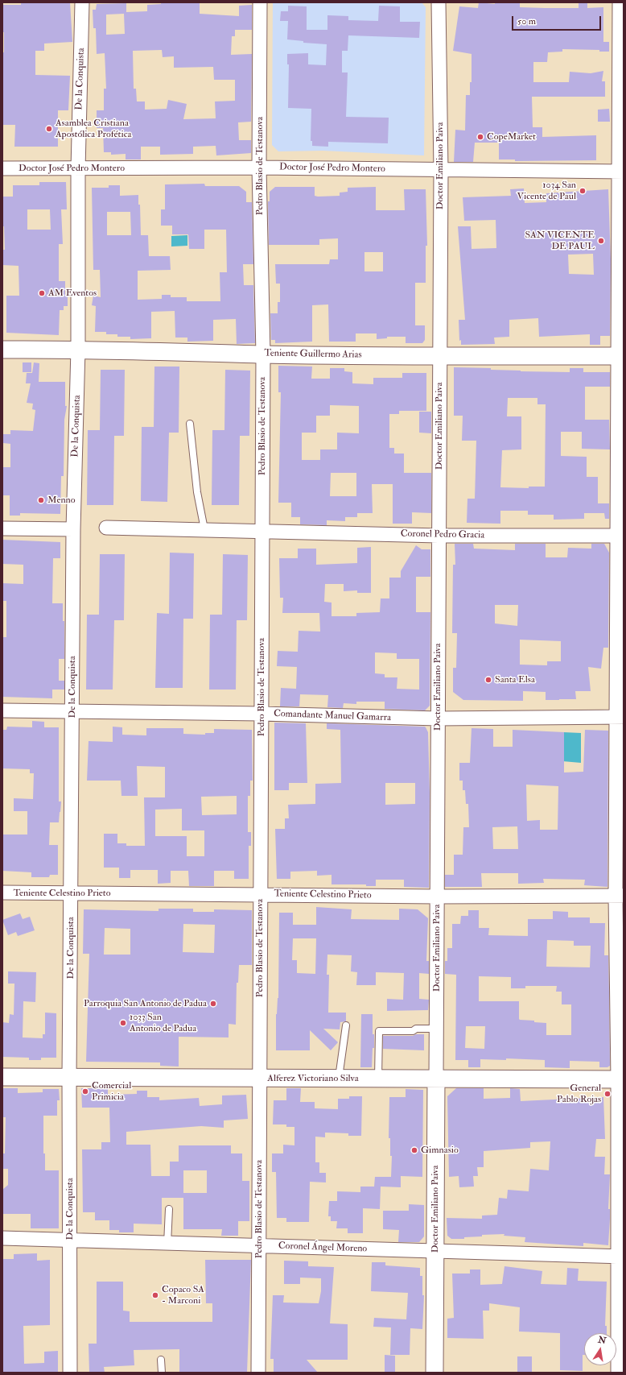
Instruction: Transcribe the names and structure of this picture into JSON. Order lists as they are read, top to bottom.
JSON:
{
  "streets": {
    "street": [
      "De la Conquista",
      "Pedro Blasio de Testanova",
      "Doctor Emiliano Paiva",
      "Doctor José Pedro Montero",
      "Teniente Guillermo Arias",
      "Coronel Pedro Gracia",
      "Comandante Manuel Gamarra",
      "Teniente Celestino Prieto",
      "Alferez Victoriano Silva",
      "Coronel Ángel Moreno"
    ]
  },
  "crossings": [
    ["De la Conquista", "Doctor José Pedro Montero"],
    ["De la Conquista", "Teniente Guillermo Arias"],
    ["De la Conquista", "Comandante Manuel Gamarra"],
    ["De la Conquista", "Teniente Celestino Prieto"],
    ["De la Conquista", "Alferez Victoriano Silva"],
    ["De la Conquista", "Coronel Ángel Moreno"],
    ["Pedro Blasio de Testanova", "Doctor José Pedro Montero"],
    ["Pedro Blasio de Testanova", "Teniente Guillermo Arias"],
    ["Pedro Blasio de Testanova", "Coronel Pedro Gracia"],
    ["Pedro Blasio de Testanova", "Comandante Manuel Gamarra"],
    ["Pedro Blasio de Testanova", "Teniente Celestino Prieto"],
    ["Pedro Blasio de Testanova", "Alferez Victoriano Silva"],
    ["Pedro Blasio de Testanova", "Coronel Ángel Moreno"],
    ["Doctor Emiliano Paiva", "Doctor José Pedro Montero"],
    ["Doctor Emiliano Paiva", "Teniente Guillermo Arias"],
    ["Doctor Emiliano Paiva", "Coronel Pedro Gracia"],
    ["Doctor Emiliano Paiva", "Comandante Manuel Gamarra"],
    ["Doctor Emiliano Paiva", "Teniente Celestino Prieto"],
    ["Doctor Emiliano Paiva", "Alferez Victoriano Silva"],
    ["Doctor Emiliano Paiva", "Coronel Ángel Moreno"]
  ],
  "places": [
    "Asamblea Cristiana Apostólica Profética",
    "CopeMarket",
    "1034 San Vicente de Paul",
    "SAN VICENTE DE PAUL",
    "AM Eventos",
    "Menno",
    "Santa Elsa",
    "Parroquia San Antonio de Padua",
    "1033 San Antonio de Padua",
    "Comercial Primicia",
    "General Pablo Rojas",
    "Gimnasio",
    "Copaco SA - Marconi"
  ],
  "scale_bar": "50 m",
  "north": "top"
}
